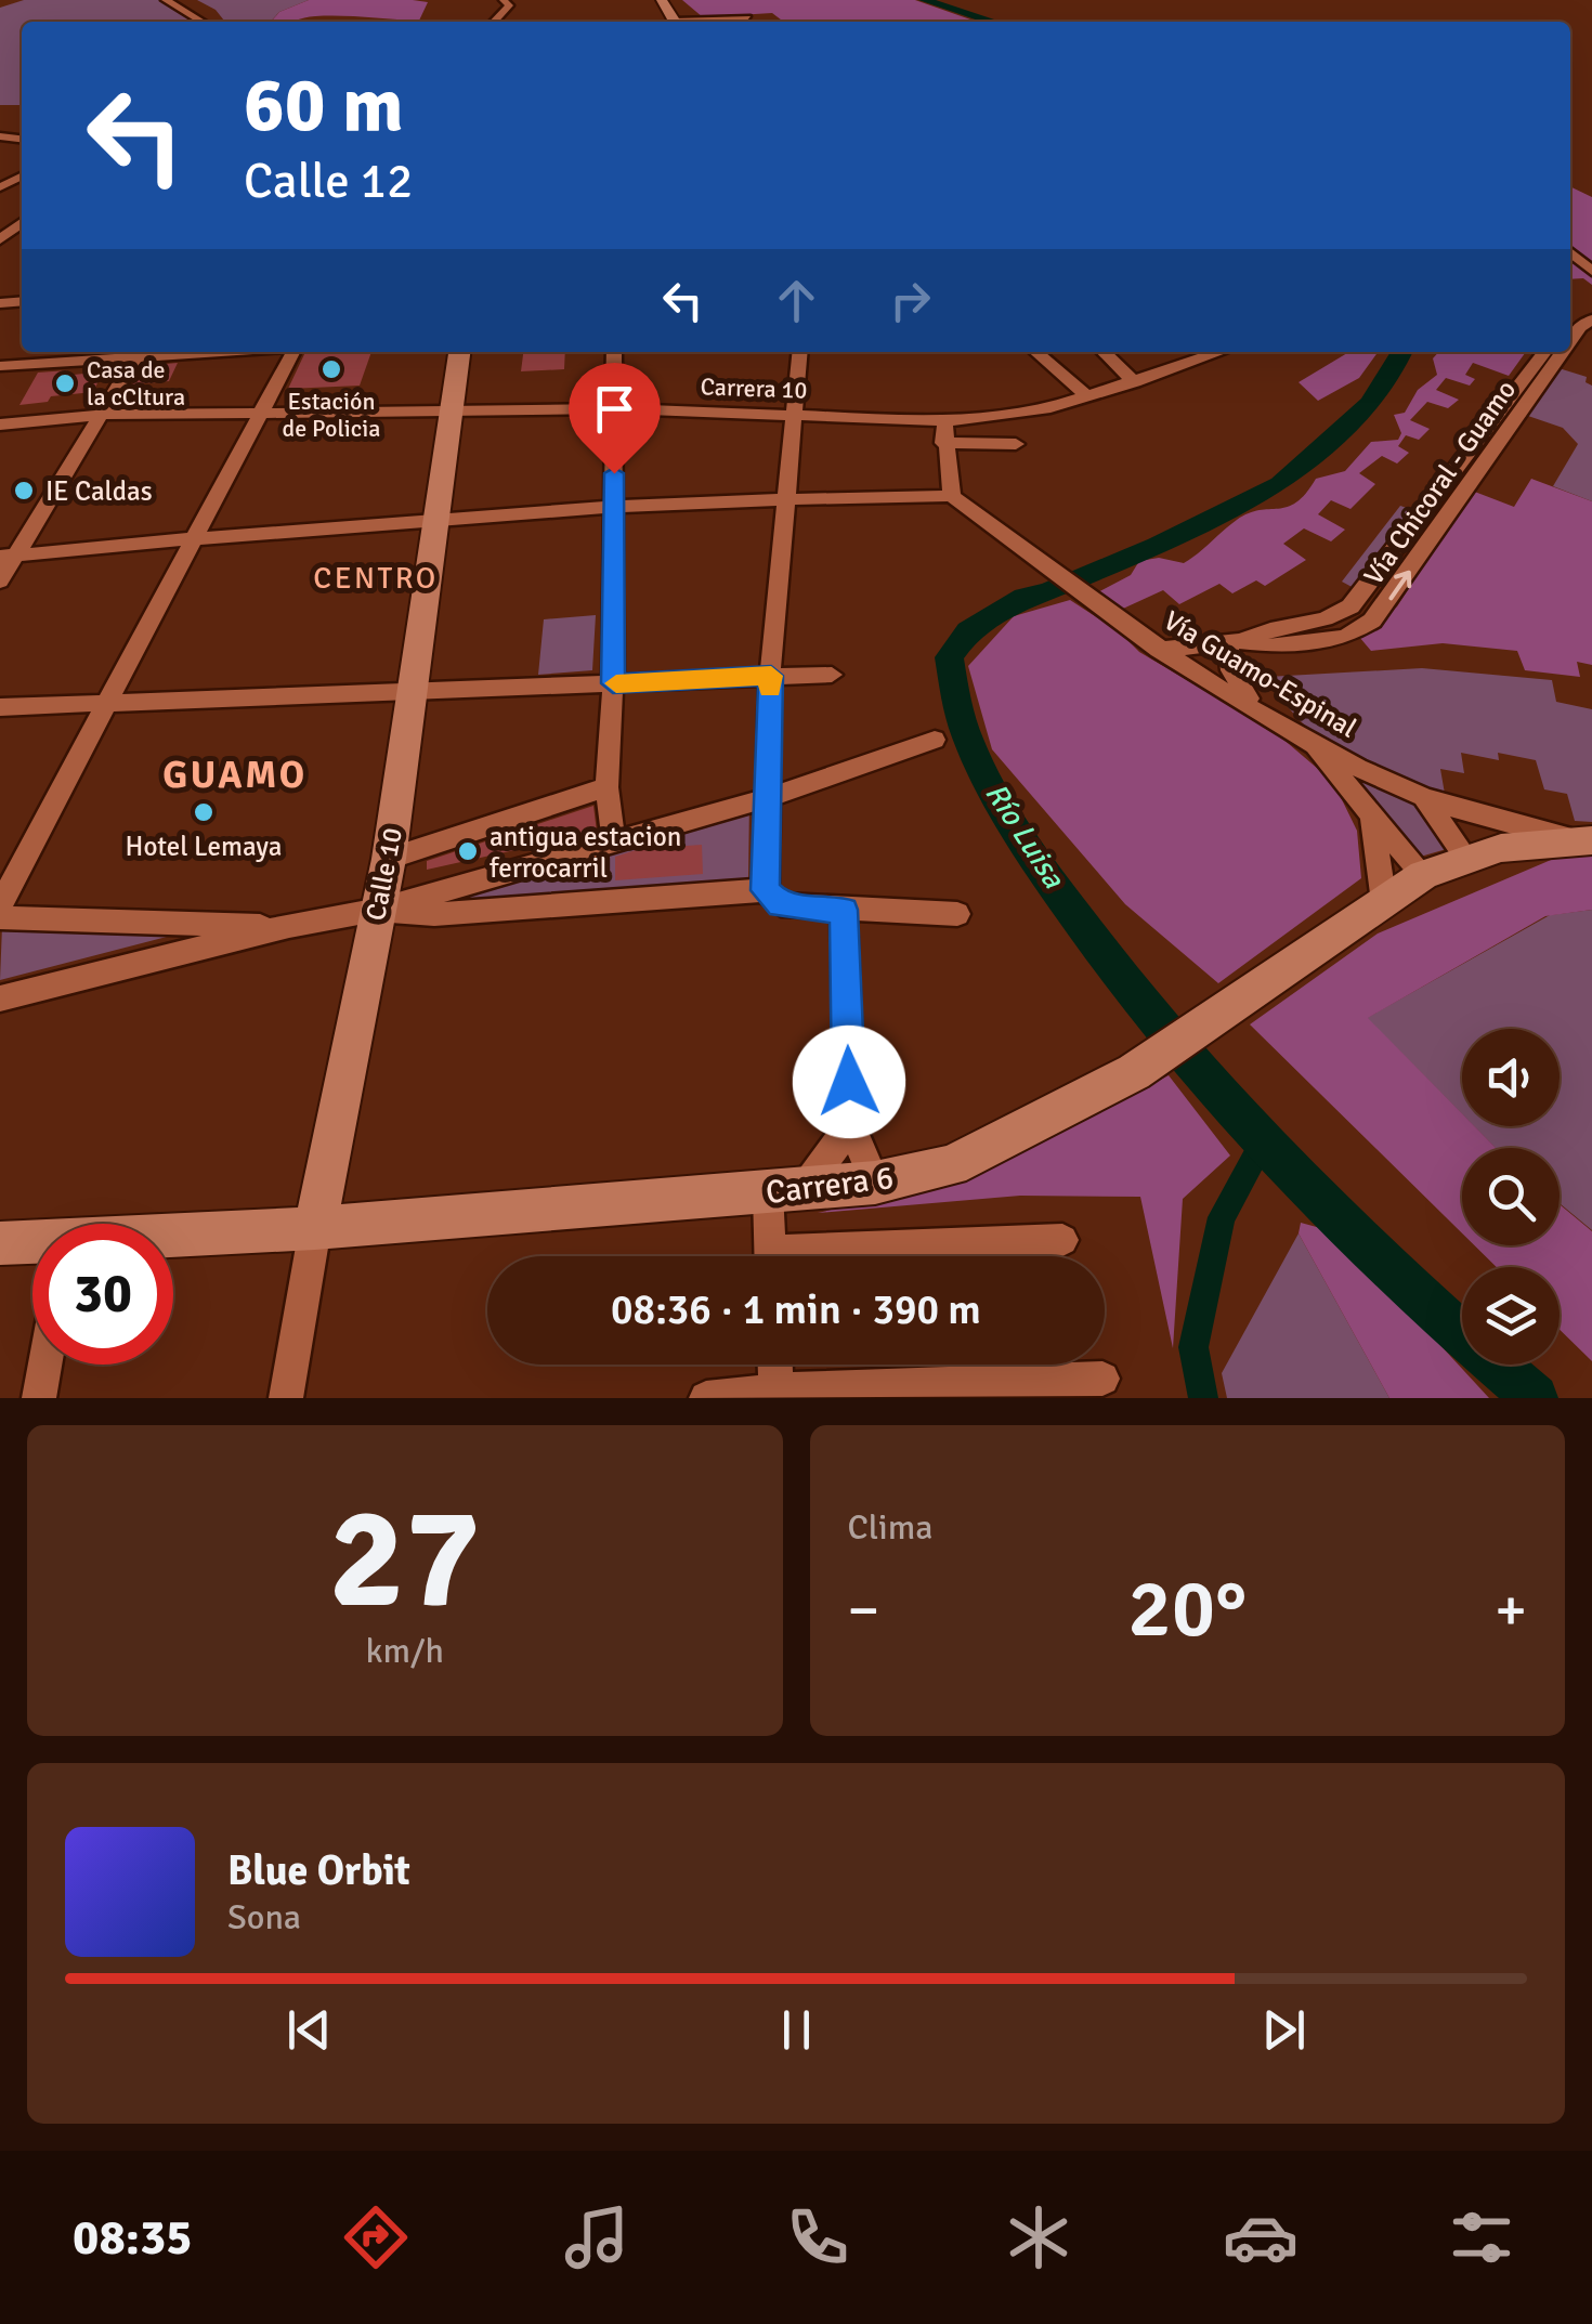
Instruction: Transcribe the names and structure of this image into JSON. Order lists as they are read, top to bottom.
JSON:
{
  "streets": {
    "main road": ["Calle 10", "Carrera 6"],
    "street": ["Carrera 10", "Vía Chicoral - Guamo", "Vía Guamo-Espinal"]
  },
  "crossings": [
    ["Carrera 10", "Calle 10"],
    ["Vía Chicoral - Guamo", "Vía Guamo-Espinal"],
    ["Vía Guamo-Espinal", "Carrera 6"],
    ["Calle 10", "Carrera 6"]
  ],
  "districts": ["CENTRO", "GUAMO"],
  "water": ["Río Luisa"],
  "places": [
    "Estación de Policia",
    "Casa de la cCltura",
    "IE Caldas",
    "Hotel Lemaya",
    "antigua estacion ferrocarril"
  ],
  "page": {
    "turn": ["60 m", "Calle 12"],
    "limit": "30",
    "trip": "08:36 · 1 min · 390 m",
    "tile": [
      ["27", "km/h"],
      "Clima"
    ],
    "heat": ["−", "20°", "+"],
    "song": ["Blue Orbit", "Sona"],
    "tabs": "08:35"
  }
}
